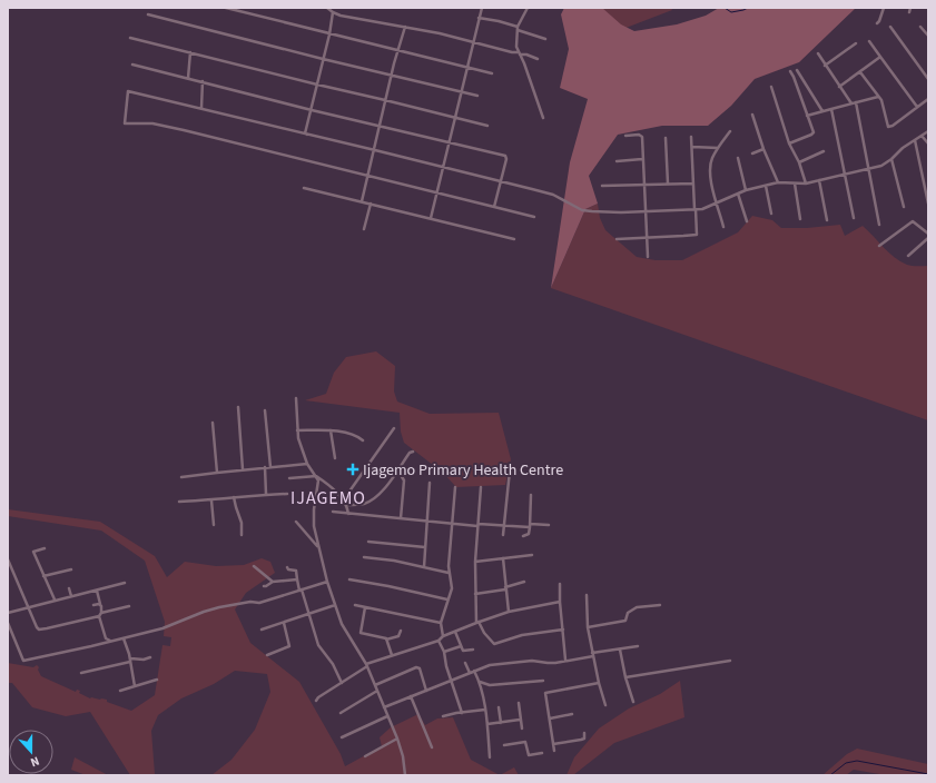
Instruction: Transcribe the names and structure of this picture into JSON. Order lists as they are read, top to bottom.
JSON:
{
  "districts": ["IJAGEMO"],
  "places": {
    "health": ["Ijagemo Primary Health Centre"]
  },
  "north": "bottom"
}
